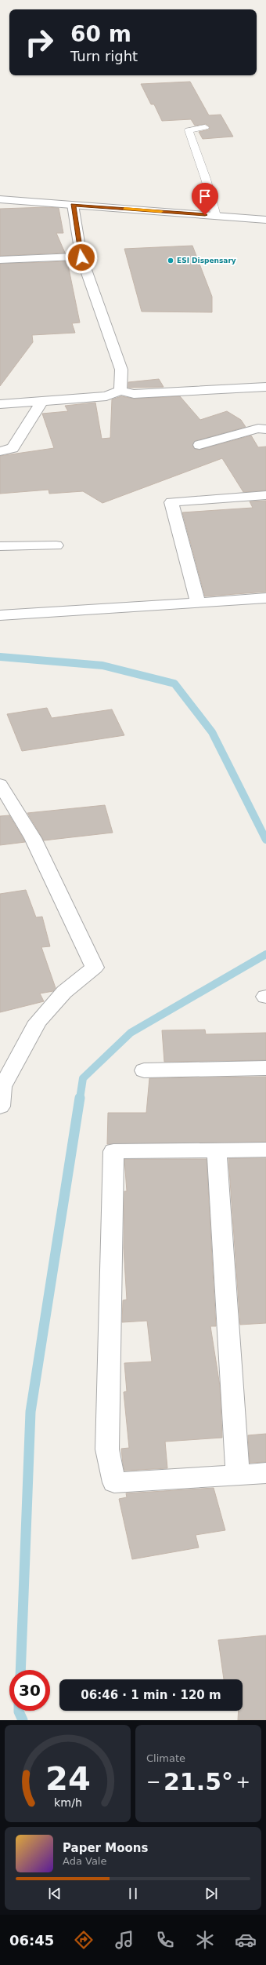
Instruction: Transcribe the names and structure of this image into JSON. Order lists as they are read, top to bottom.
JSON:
{
  "places": ["ESI Dispensary"],
  "page": {
    "turn": ["60 m", "Turn right"],
    "limit": "30",
    "trip": "06:46 · 1 min · 120 m",
    "tile": "Climate",
    "heat": ["−", "21.5°", "+"],
    "song": ["Paper Moons", "Ada Vale"],
    "tabs": "06:45",
    "gauge": ["24", "km/h"]
  }
}
